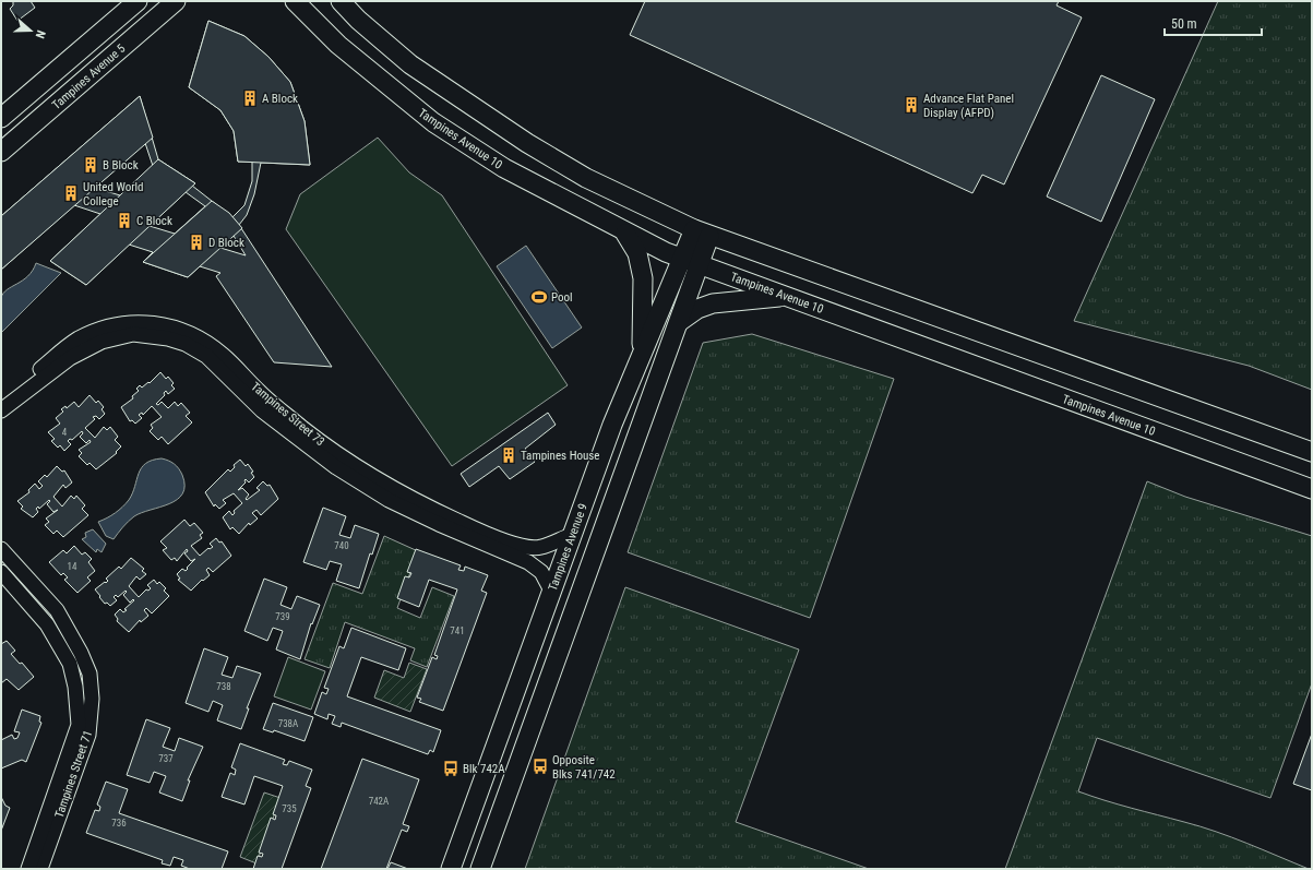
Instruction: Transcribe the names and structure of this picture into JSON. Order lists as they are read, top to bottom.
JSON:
{
  "streets": {
    "main road": ["Tampines Avenue 5", "Tampines Avenue 10", "Tampines Avenue 9"],
    "street": ["Tampines Street 73", "Tampines Street 71"]
  },
  "crossings": [
    ["Tampines Avenue 10", "Tampines Avenue 9"],
    ["Tampines Street 73", "Tampines Avenue 9"]
  ],
  "places": {
    "building": [
      "A Block",
      "Advance Flat Panel Display (AFPD)",
      "B Block",
      "United World College",
      "C Block",
      "D Block",
      "Tampines House"
    ],
    "sports": ["Pool"],
    "bus stop": ["Opposite Blks 741/742", "Blk 742A"]
  },
  "house_numbers": [
    "4",
    "740",
    "14",
    "739",
    "741",
    "738",
    "738A",
    "737",
    "742A",
    "735",
    "736"
  ],
  "scale_bar": "50 m",
  "north": "right"
}
